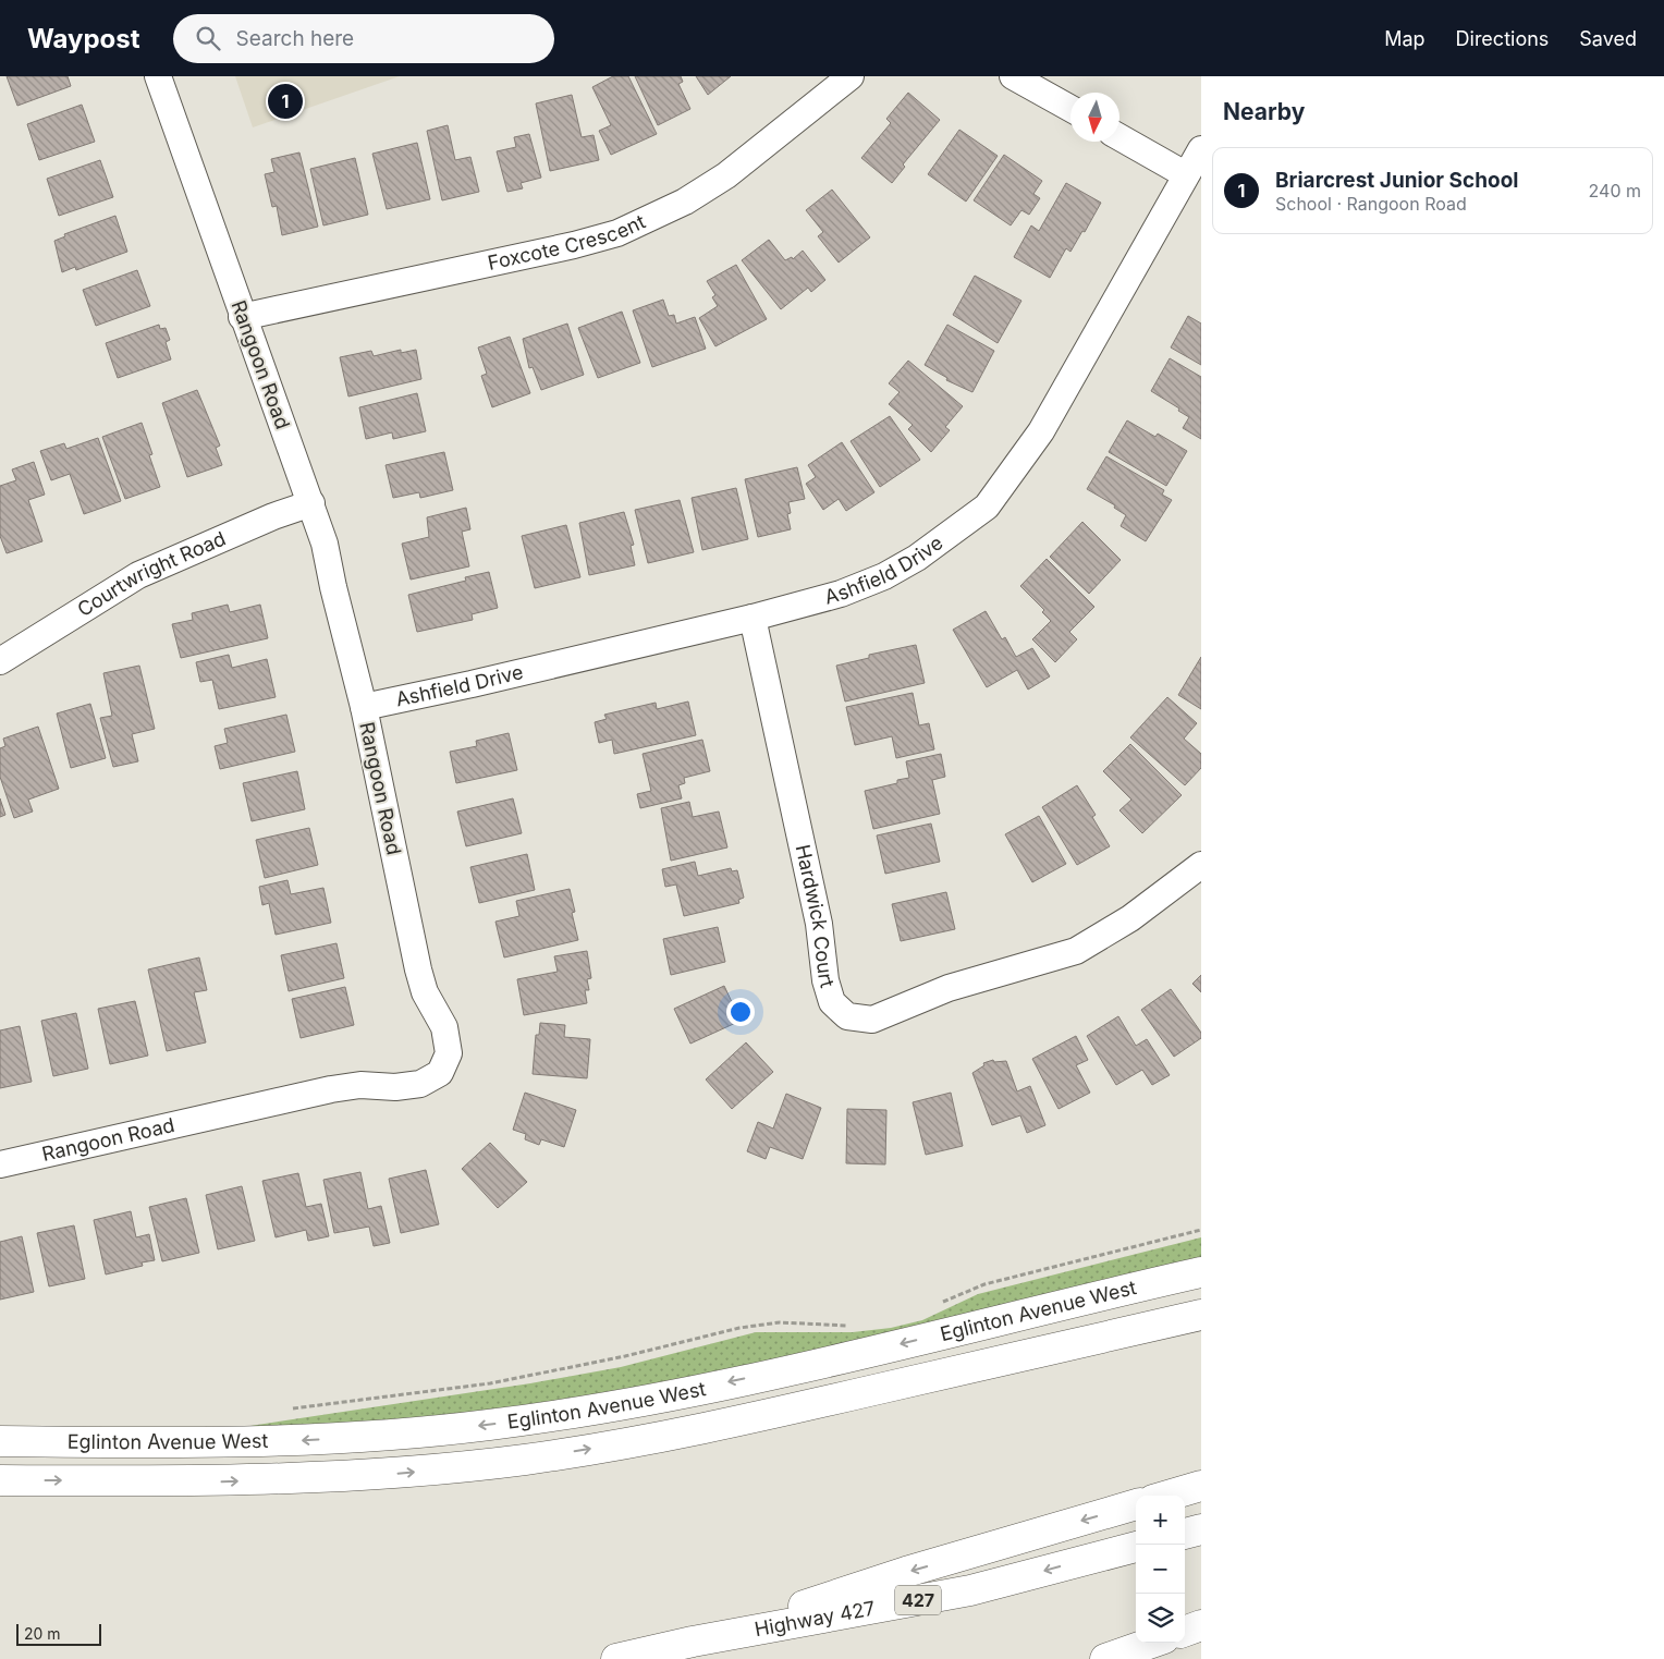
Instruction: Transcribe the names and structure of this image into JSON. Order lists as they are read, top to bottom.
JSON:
{
  "streets": {
    "main road": ["Eglinton Avenue West", "427", "Highway 427"],
    "street": [
      "Foxcote Crescent",
      "Rangoon Road",
      "Ashfield Drive",
      "Courtwright Road",
      "Hardwick Court"
    ]
  },
  "crossings": [
    ["Foxcote Crescent", "Rangoon Road"],
    ["Rangoon Road", "Ashfield Drive"],
    ["Rangoon Road", "Courtwright Road"],
    ["Ashfield Drive", "Hardwick Court"]
  ],
  "scale_bar": "20 m",
  "north": "bottom",
  "page": {
    "header": "Waypost",
    "search": "Search here",
    "nav": ["Map", "Directions", "Saved"],
    "heading": "Nearby",
    "pins": "1",
    "list": [
      {
        "mark": "1",
        "name": "Briarcrest Junior School",
        "note": "School · Rangoon Road",
        "value": "240 m"
      }
    ],
    "map_buttons": ["+", "−"],
    "scale": "20 m"
  }
}
